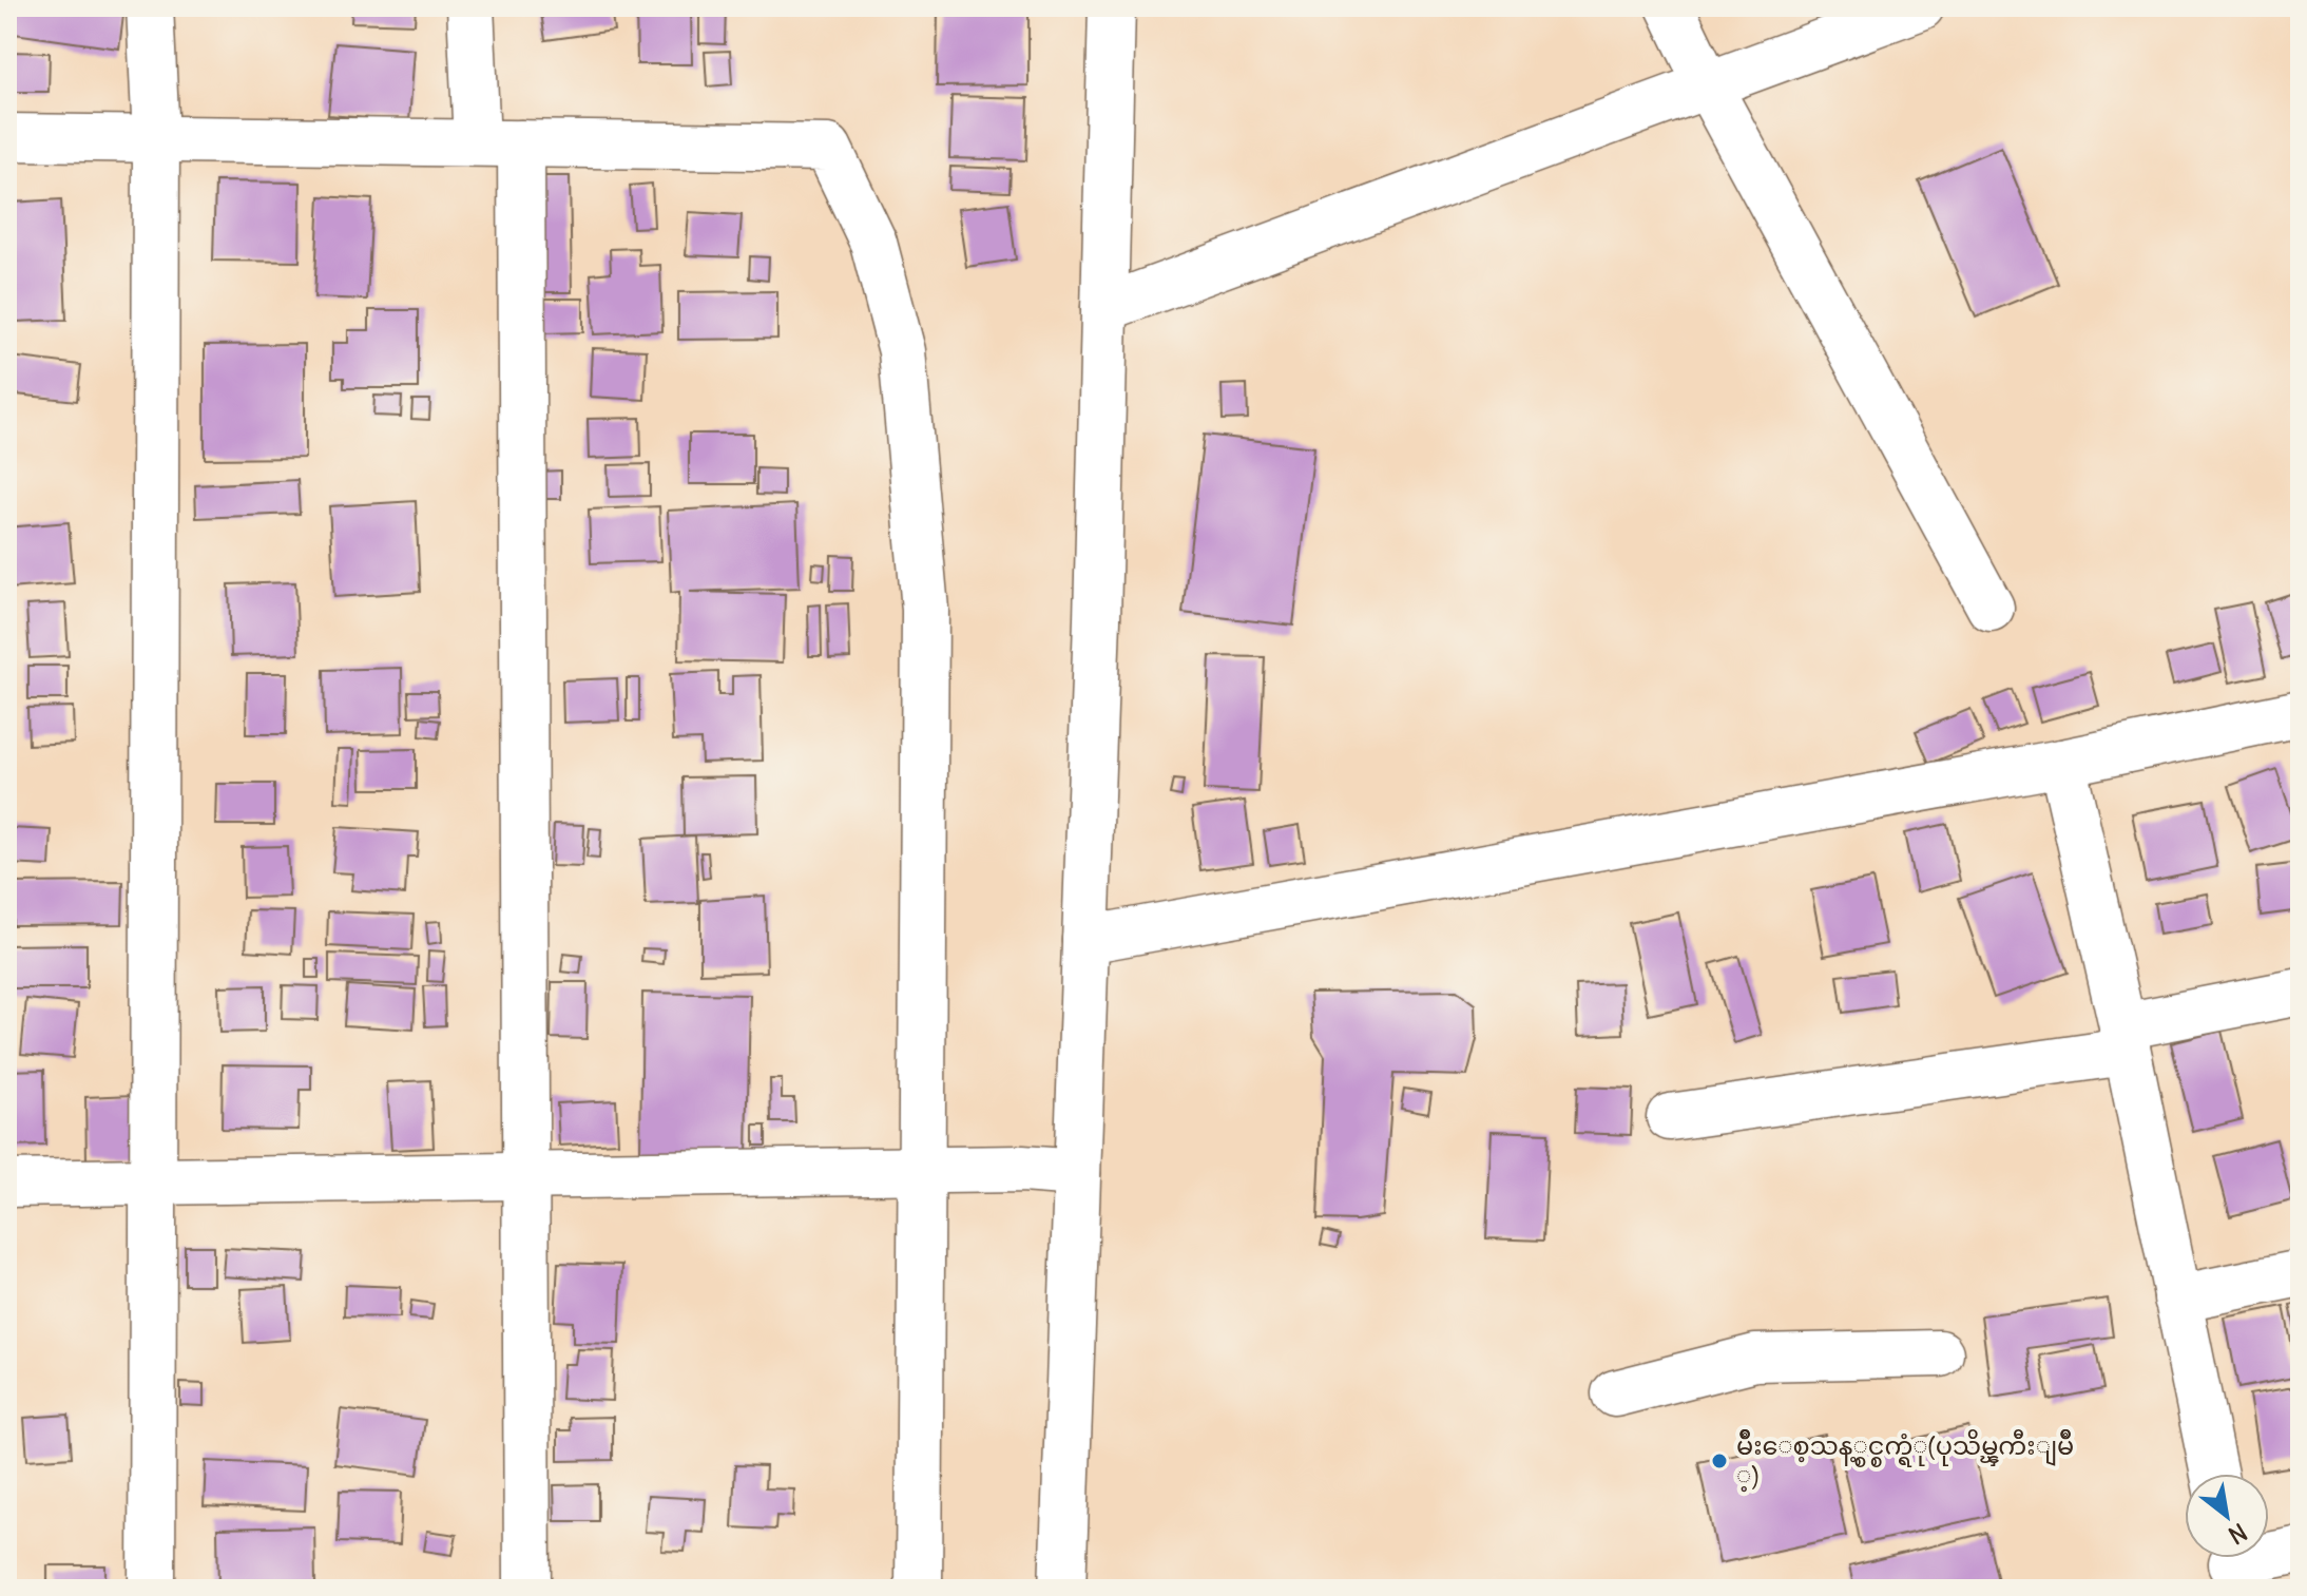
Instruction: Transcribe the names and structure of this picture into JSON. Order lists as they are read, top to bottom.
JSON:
{
  "places": ["မ်ိဳးေစ့သန့္စင္စက္ရံု(ပုသိမ္ၾကီးျမိဳ ့)"],
  "north": "bottom right"
}
